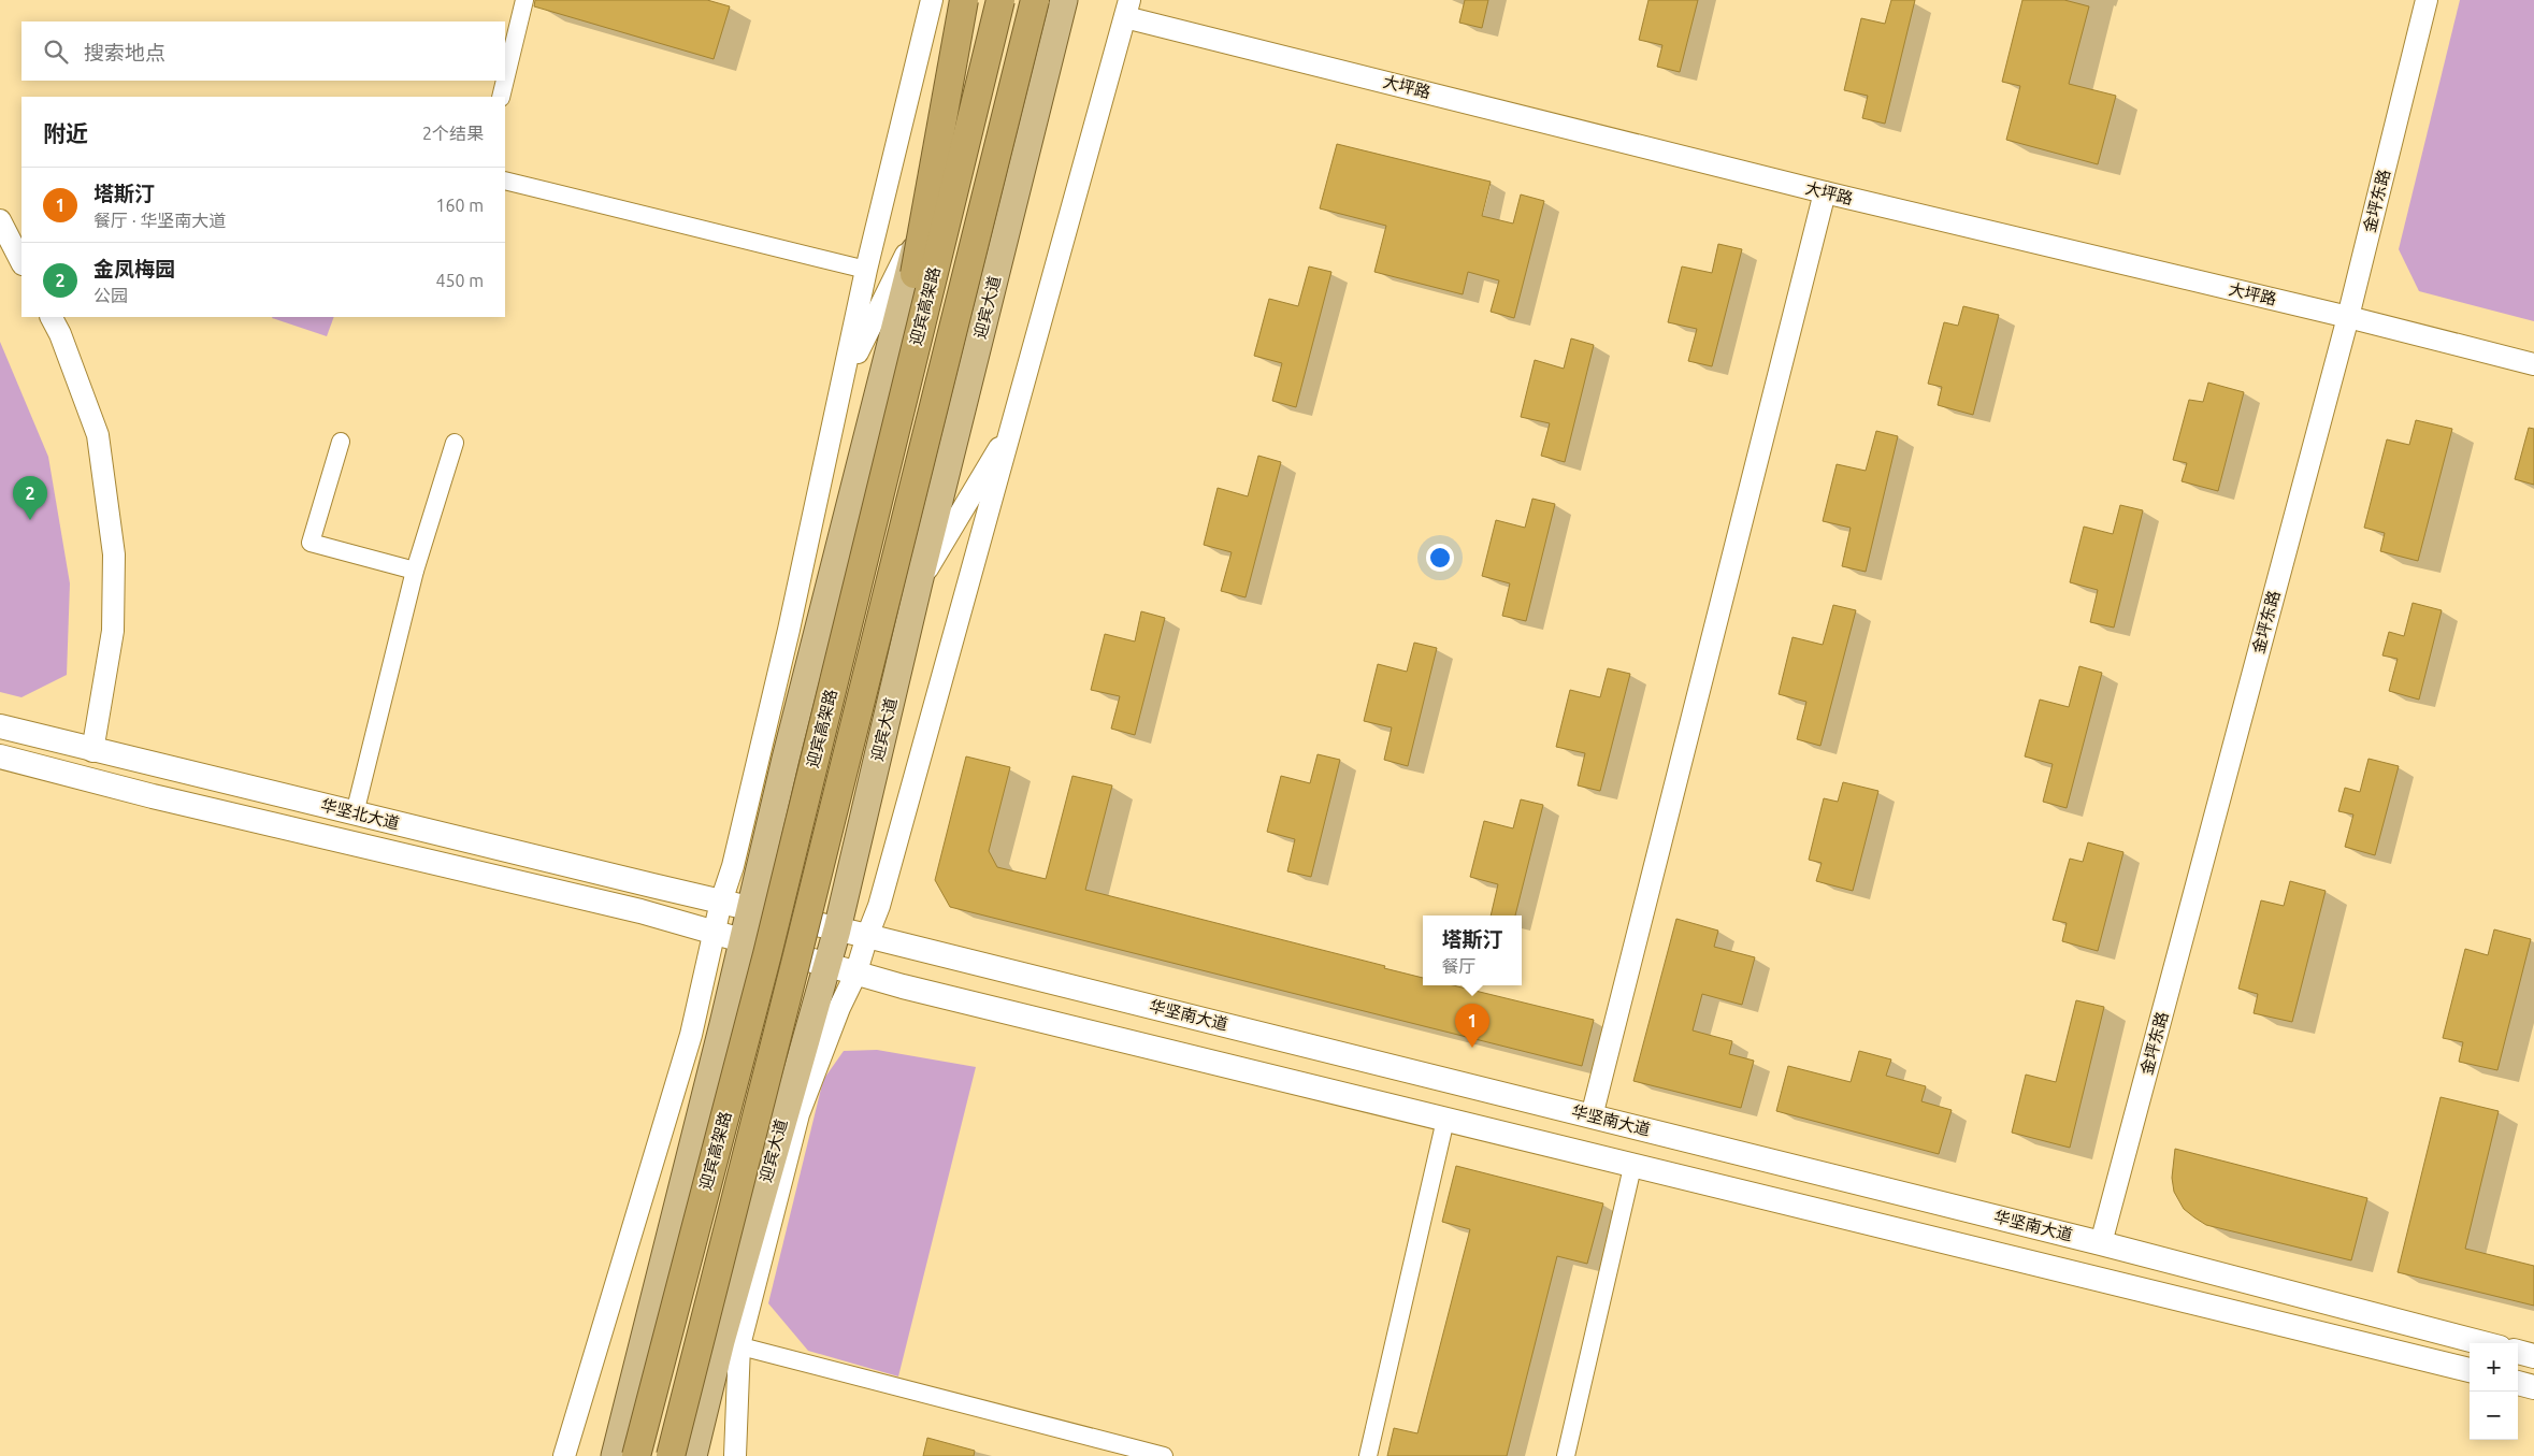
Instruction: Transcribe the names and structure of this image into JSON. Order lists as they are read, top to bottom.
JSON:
{
  "streets": {
    "highway": ["迎宾高架路"],
    "main road": ["迎宾大道", "华坚北大道", "华坚南大道"],
    "street": ["大坪路", "金坪东路"]
  },
  "crossings": [
    ["大坪路", "金坪东路"],
    ["金坪东路", "华坚南大道"],
    ["迎宾大道", "华坚南大道"],
    ["华坚北大道", "华坚南大道"]
  ],
  "page": {
    "search": "搜索地点",
    "heading": ["附近", "2个结果"],
    "list": [
      {
        "mark": "1",
        "name": "塔斯汀",
        "note": "餐厅 · 华坚南大道",
        "value": "160 m"
      },
      {
        "mark": "2",
        "name": "金凤梅园",
        "note": "公园",
        "value": "450 m"
      }
    ],
    "pins": ["2", "1"],
    "popup": ["塔斯汀", "餐厅"],
    "map_buttons": ["+", "−"]
  }
}
